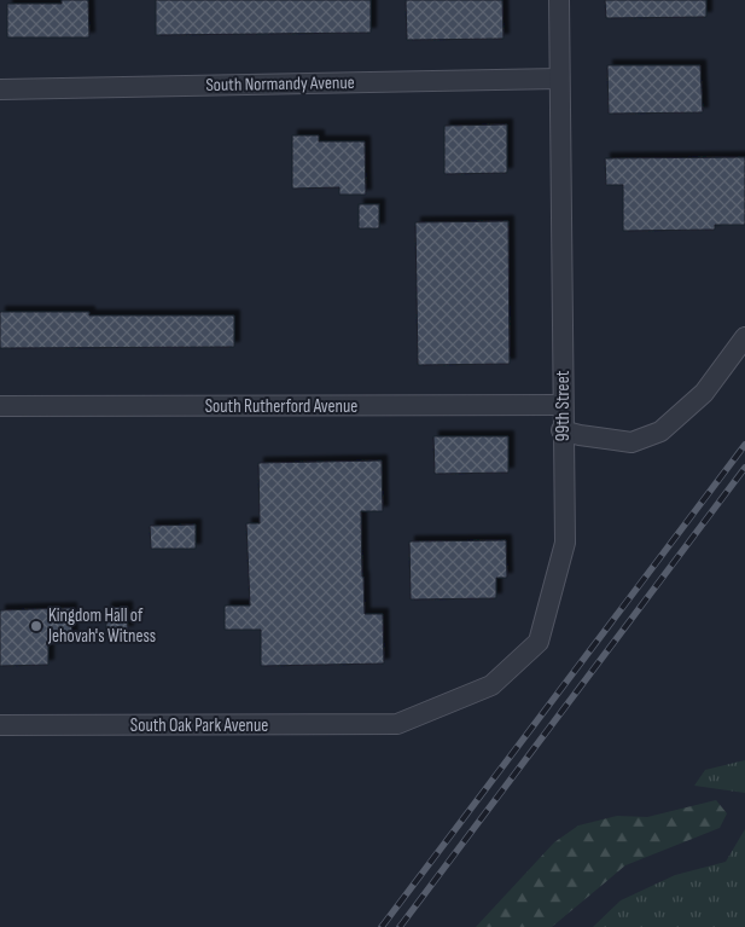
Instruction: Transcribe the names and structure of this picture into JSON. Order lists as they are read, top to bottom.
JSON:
{
  "streets": {
    "street": [
      "South Normandy Avenue",
      "South Rutherford Avenue",
      "99th Street",
      "South Oak Park Avenue"
    ]
  },
  "crossings": [
    ["South Normandy Avenue", "99th Street"],
    ["South Rutherford Avenue", "99th Street"],
    ["99th Street", "South Oak Park Avenue"]
  ],
  "places": ["Kingdom Hall of Jehovah's Witness"]
}
